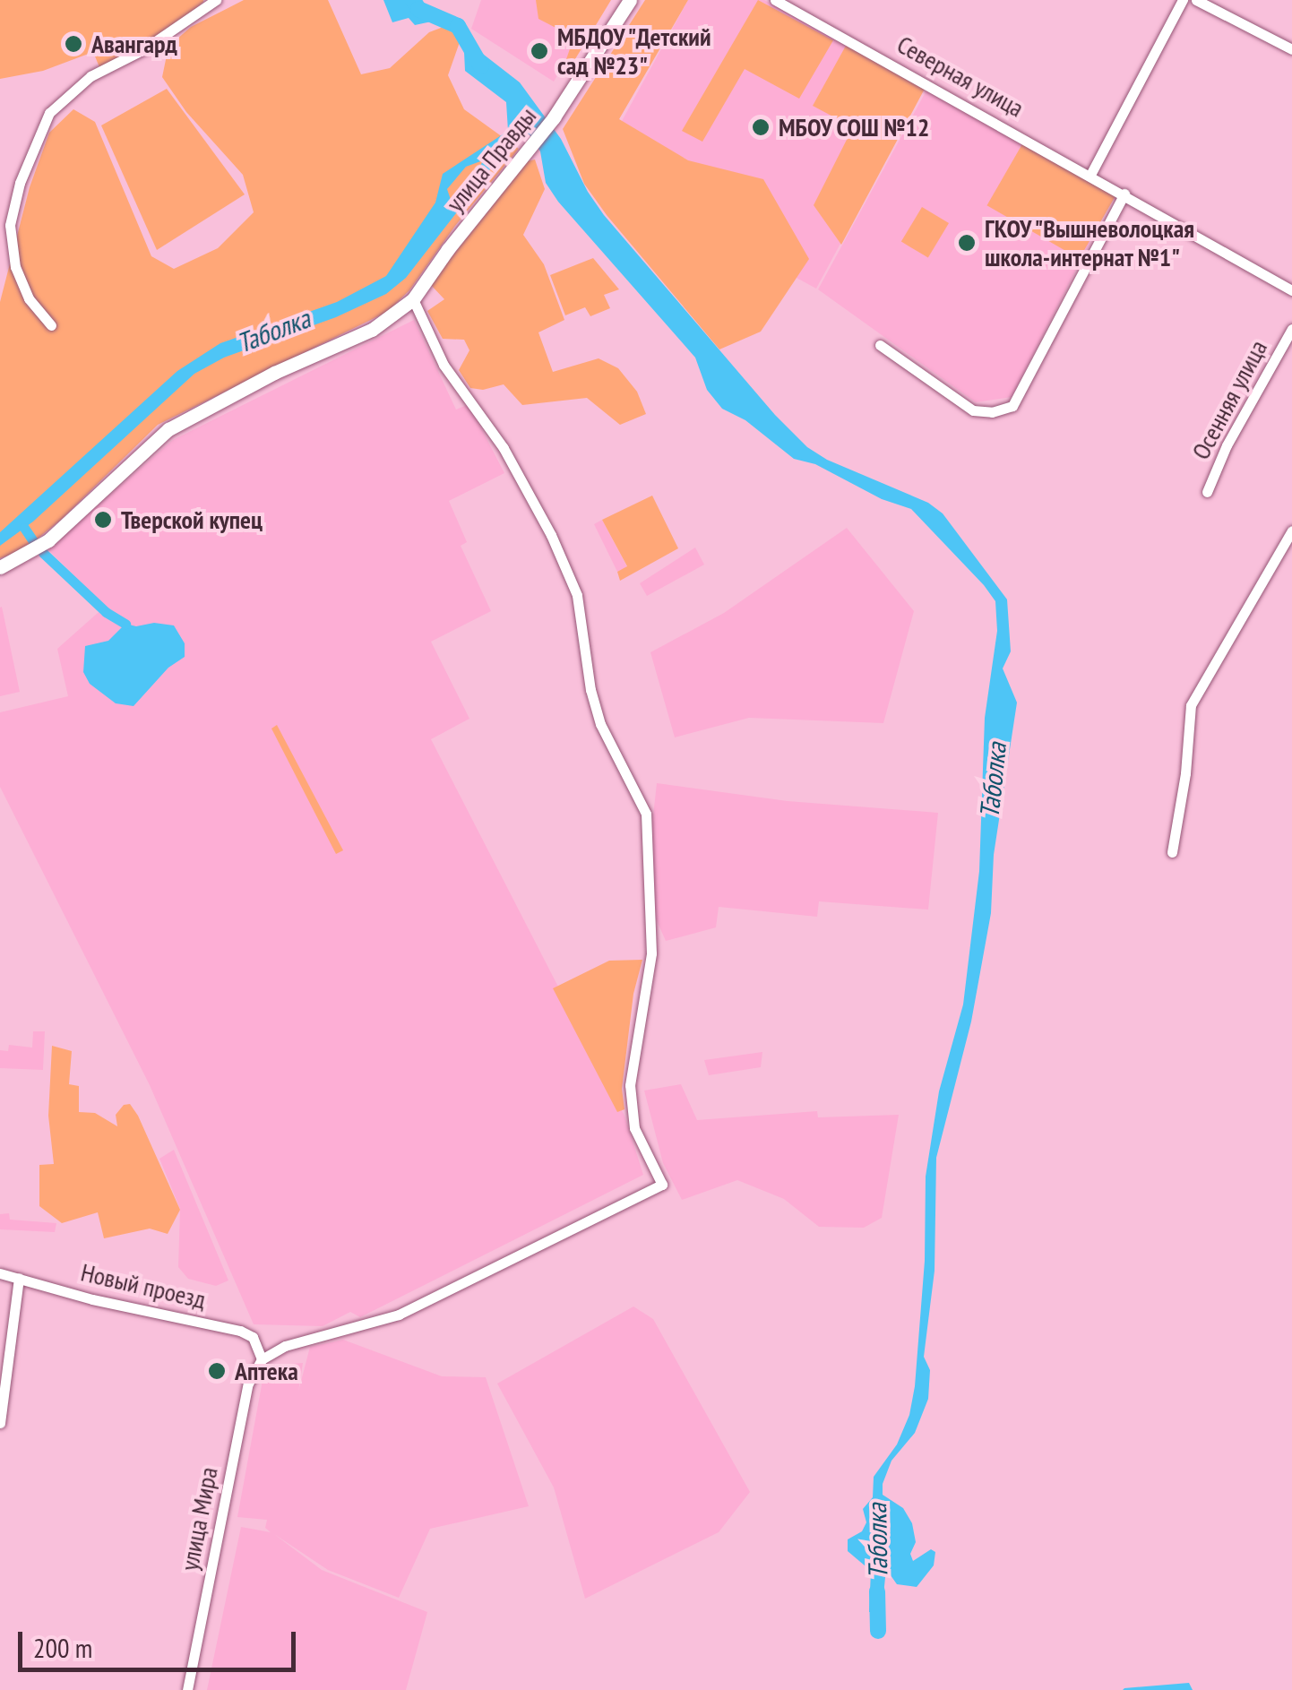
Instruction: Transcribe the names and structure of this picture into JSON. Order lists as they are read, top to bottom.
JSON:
{
  "streets": {
    "street": [
      "Северная улица",
      "улица Правды",
      "Осенняя улица",
      "Новый проезд",
      "улица Мира"
    ]
  },
  "crossings": [
    ["Новый проезд", "улица Мира"]
  ],
  "water": ["Таболка"],
  "places": [
    "Авангард",
    "МБДОУ \"Детский сад №23\"",
    "МБОУ СОШ №12",
    "ГКОУ \"Вышневолоцкая школа-интернат №1\"",
    "Тверской купец",
    "Аптека"
  ],
  "scale_bar": "200 m"
}
